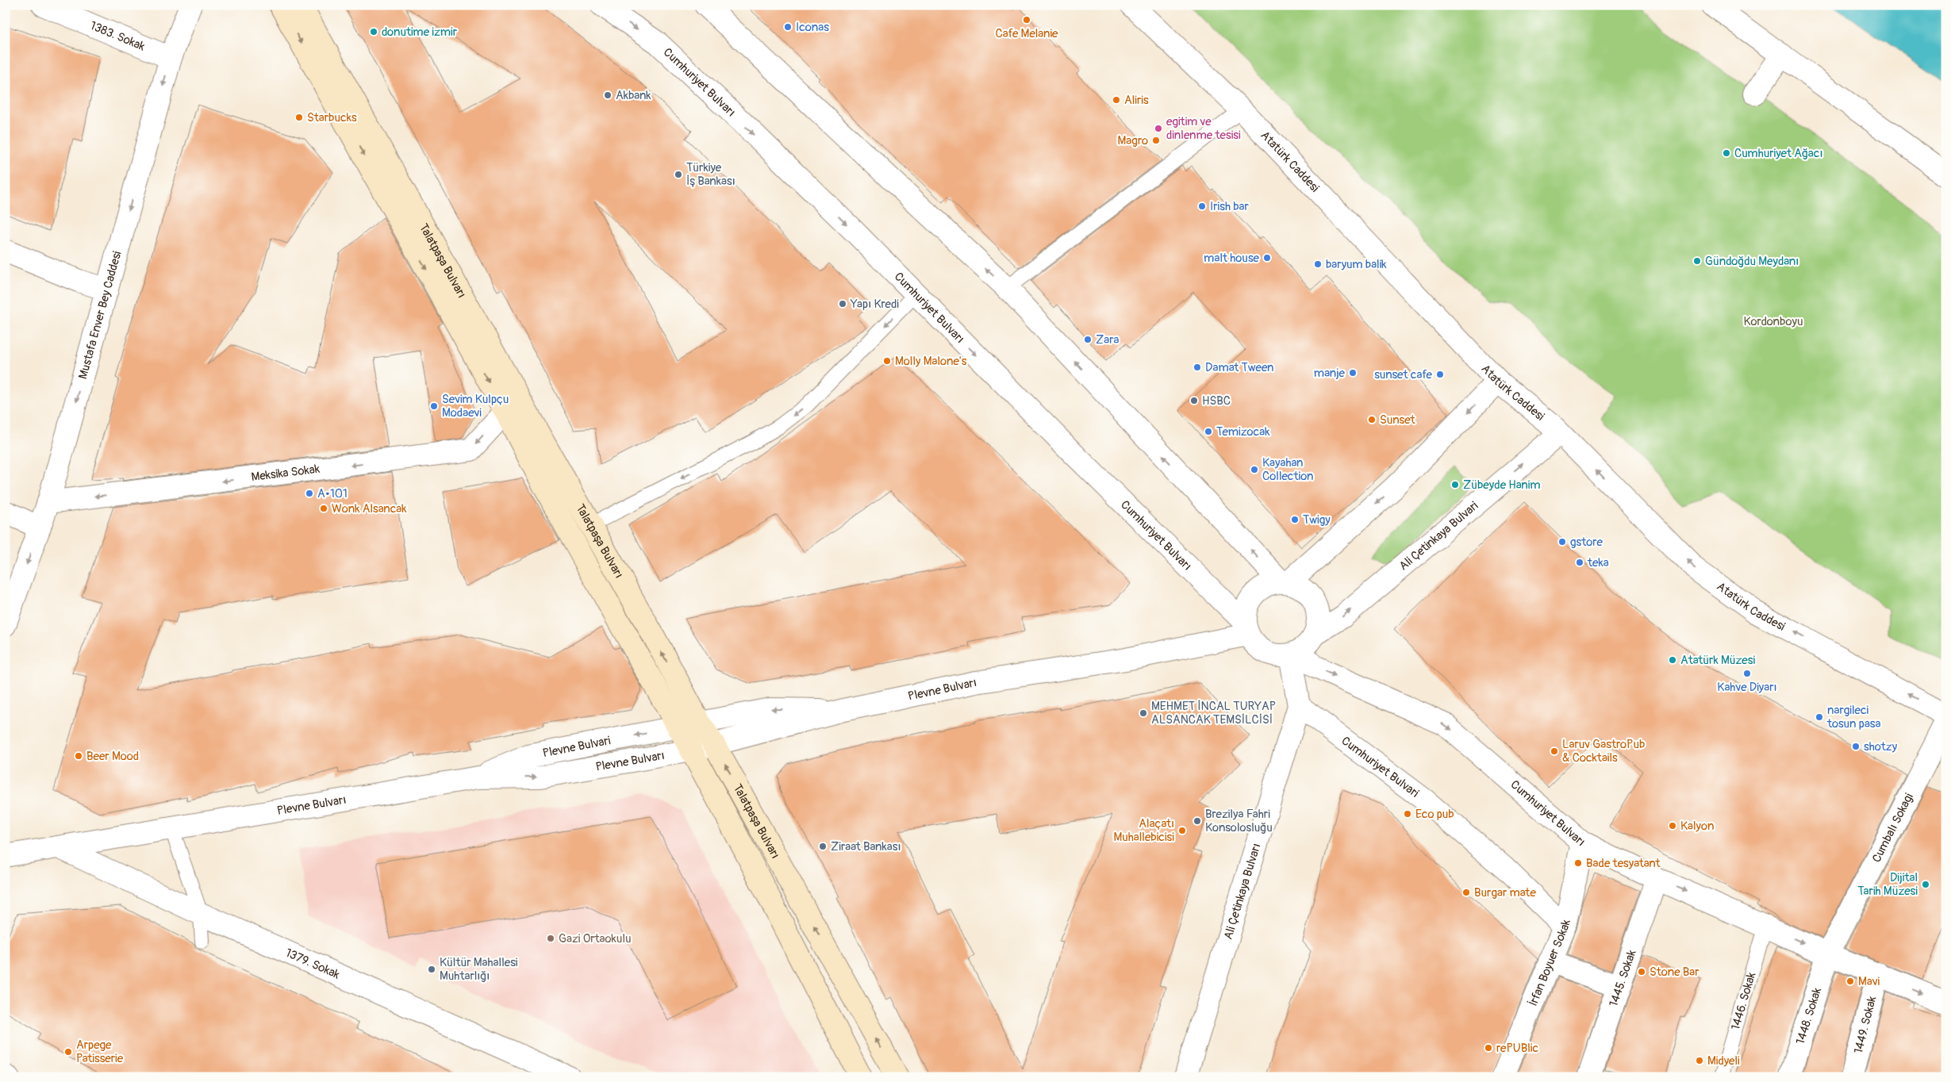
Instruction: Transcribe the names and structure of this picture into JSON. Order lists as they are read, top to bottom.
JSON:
{
  "streets": {
    "main road": ["Talatpaşa Bulvarı"],
    "street": [
      "1383. Sokak",
      "Cumhuriyet Bulvarı",
      "Atatürk Caddesi",
      "Mustafa Enver Bey Caddesi",
      "Meksika Sokak",
      "Ali Çetinkaya Bulvari",
      "Plevne Bulvarı",
      "Plevne Bulvari",
      "Cumhuriyet Bulvari",
      "Cumbalı Sokagi",
      "Ali Çetinkaya Bulvarı",
      "İrfan Boyuer Sokak",
      "1379. Sokak",
      "1445. Sokak",
      "1448. Sokak",
      "1449. Sokak"
    ],
    "lane": ["1446. Sokak"]
  },
  "crossings": [
    ["1383. Sokak", "Mustafa Enver Bey Caddesi"],
    ["Cumhuriyet Bulvarı", "Ali Çetinkaya Bulvari"],
    ["Cumhuriyet Bulvarı", "Plevne Bulvarı"],
    ["Cumhuriyet Bulvarı", "Cumbalı Sokagi"],
    ["Cumhuriyet Bulvarı", "İrfan Boyuer Sokak"],
    ["Cumhuriyet Bulvarı", "1445. Sokak"],
    ["Cumhuriyet Bulvarı", "1446. Sokak"],
    ["Cumhuriyet Bulvarı", "1448. Sokak"],
    ["Cumhuriyet Bulvarı", "1449. Sokak"],
    ["Atatürk Caddesi", "Ali Çetinkaya Bulvari"],
    ["Talatpaşa Bulvarı", "Meksika Sokak"],
    ["Talatpaşa Bulvarı", "Plevne Bulvarı"],
    ["Talatpaşa Bulvarı", "Plevne Bulvari"],
    ["Mustafa Enver Bey Caddesi", "Meksika Sokak"],
    ["Ali Çetinkaya Bulvari", "Plevne Bulvarı"],
    ["Plevne Bulvarı", "Plevne Bulvari"],
    ["Plevne Bulvarı", "1379. Sokak"],
    ["Cumhuriyet Bulvari", "Ali Çetinkaya Bulvarı"],
    ["Cumhuriyet Bulvari", "İrfan Boyuer Sokak"],
    ["Cumbalı Sokagi", "1448. Sokak"]
  ],
  "one_way": [
    "Atatürk Caddesi",
    "Mustafa Enver Bey Caddesi",
    "Meksika Sokak",
    "Plevne Bulvari"
  ],
  "parks": ["Kordonboyu"],
  "places": [
    "Cafe Melanie",
    "Iconas",
    "donutime izmir",
    "Akbank",
    "Aliris",
    "Starbucks",
    "egitim ve dinlenme tesisi",
    "Magro",
    "Cumhuriyet Ağacı",
    "Türkiye İş Bankası",
    "Irish bar",
    "malt house",
    "Gündoğdu Meydanı",
    "baryum balik",
    "Yapı Kredi",
    "Zara",
    "Molly Malone's",
    "Damat Tween",
    "manje",
    "sunset cafe",
    "HSBC",
    "Sevim Kulpçu Modaevi",
    "Sunset",
    "Temizocak",
    "Kayahan Collection",
    "Zübeyde Hanim",
    "A•101",
    "Wonk Alsancak",
    "Twigy",
    "gstore",
    "teka",
    "Atatürk Müzesi",
    "Kahve Diyarı",
    "MEHMET İNCAL TURYAP ALSANCAK TEMSİLCİSİ",
    "nargileci tosun pasa",
    "shotzy",
    "Laruv GastroPub & Cocktails",
    "Beer Mood",
    "Eco pub",
    "Brezilya Fahri Konsolosluğu",
    "Kalyon",
    "Alaçatı Muhallebicisi",
    "Ziraat Bankası",
    "Bade tesyatant",
    "Dijital Tarih Müzesi",
    "Burgar mate",
    "Gazi Ortaokulu",
    "Kültür Mahallesi Muhtarlığı",
    "Stone Bar",
    "Mavi",
    "rePUBlic",
    "Arpege Patisserie",
    "Midyeli"
  ]
}
